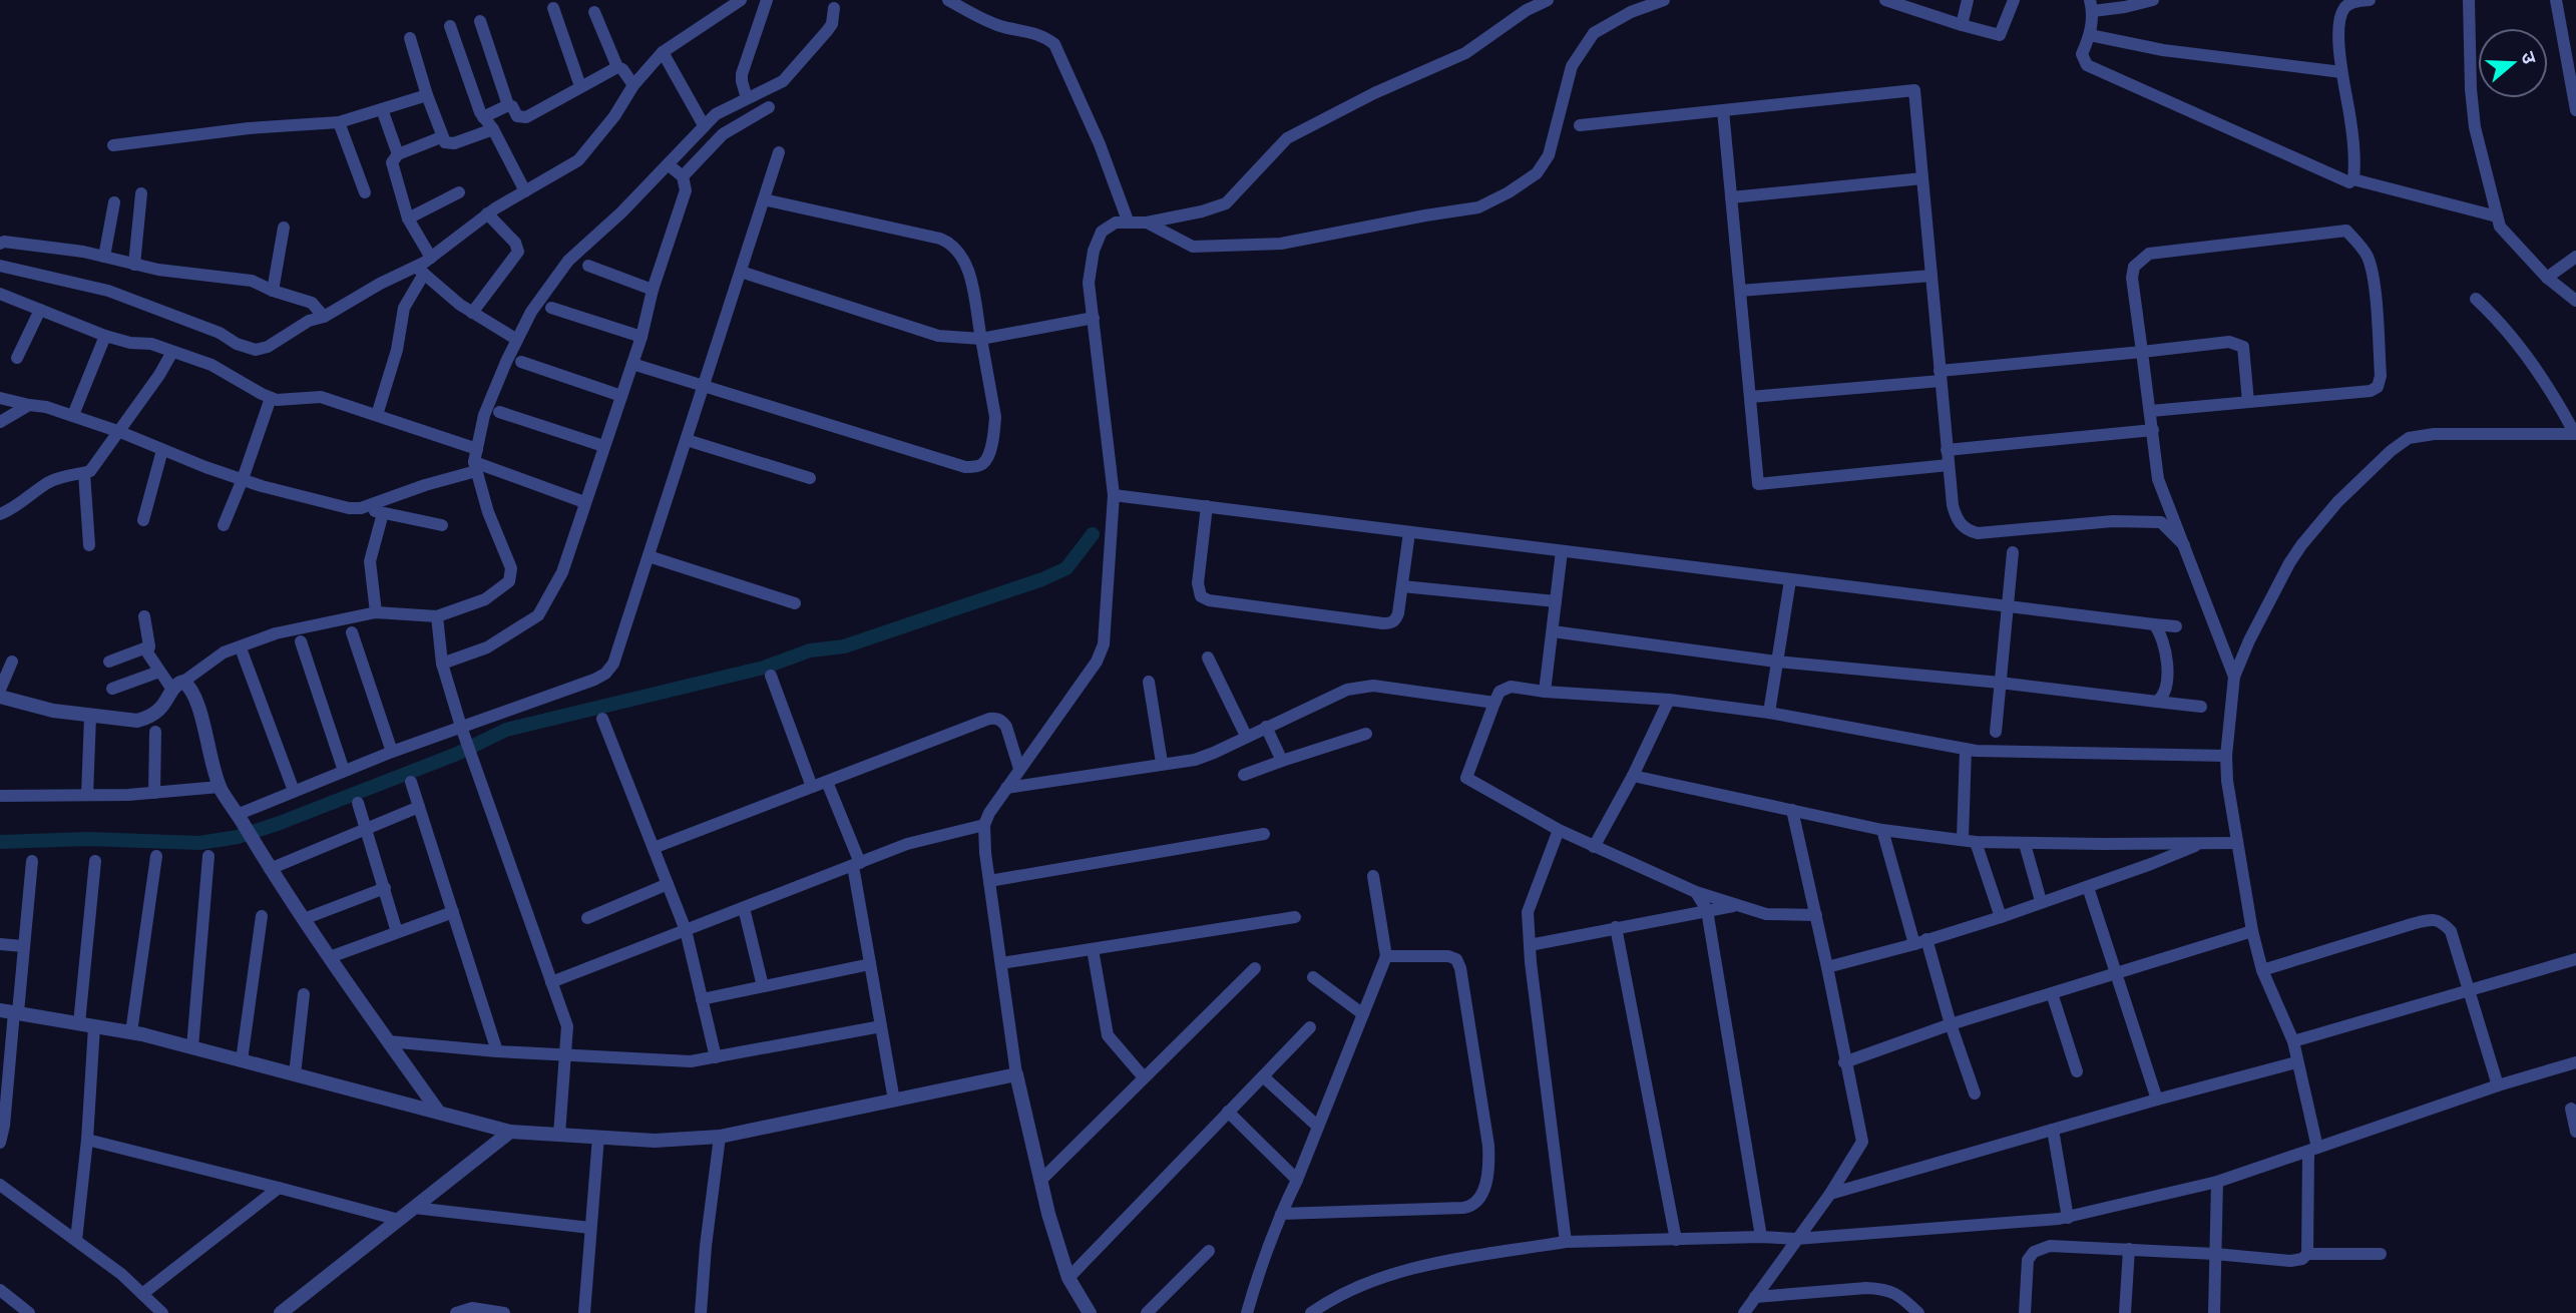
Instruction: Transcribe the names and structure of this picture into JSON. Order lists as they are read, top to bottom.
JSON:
{
  "north": "right"
}
